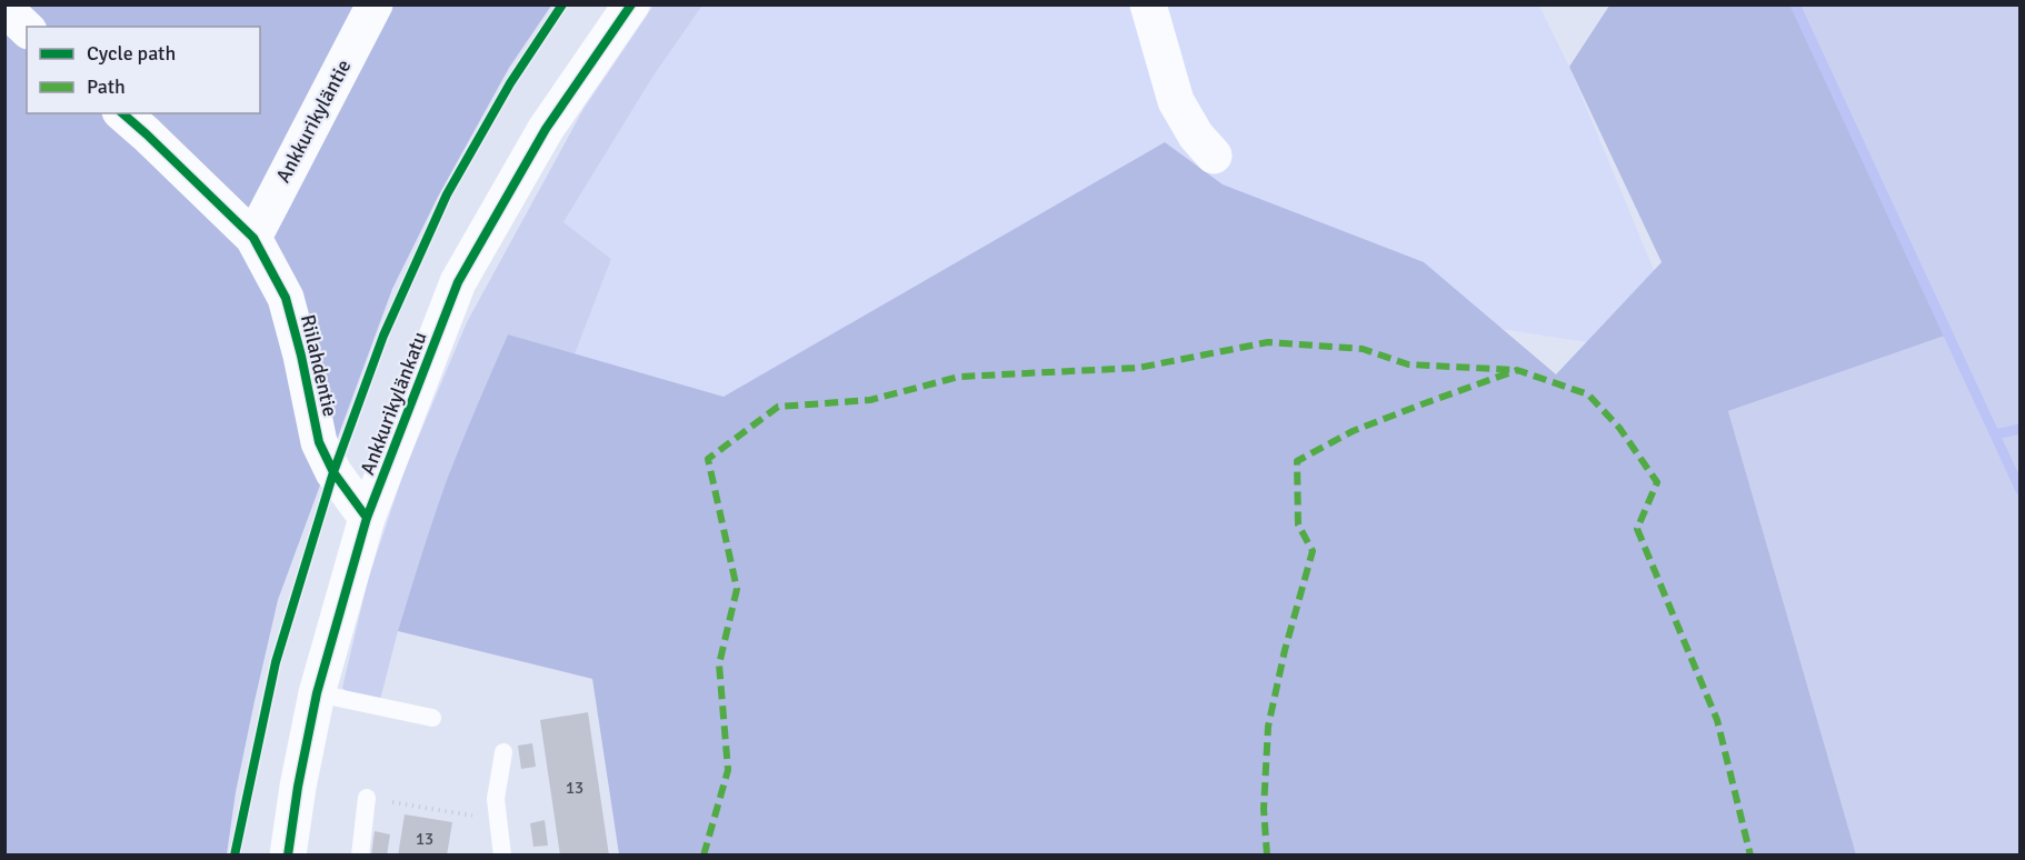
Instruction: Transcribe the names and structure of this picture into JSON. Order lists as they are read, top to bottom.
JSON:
{
  "streets": {
    "street": ["Ankkurikyläntie", "Riilahdentie", "Ankkurikylänkatu"]
  },
  "crossings": [
    ["Ankkurikyläntie", "Riilahdentie"],
    ["Riilahdentie", "Ankkurikylänkatu"]
  ],
  "house_numbers": ["13", "13"],
  "legend": ["Cycle path", "Path"]
}
